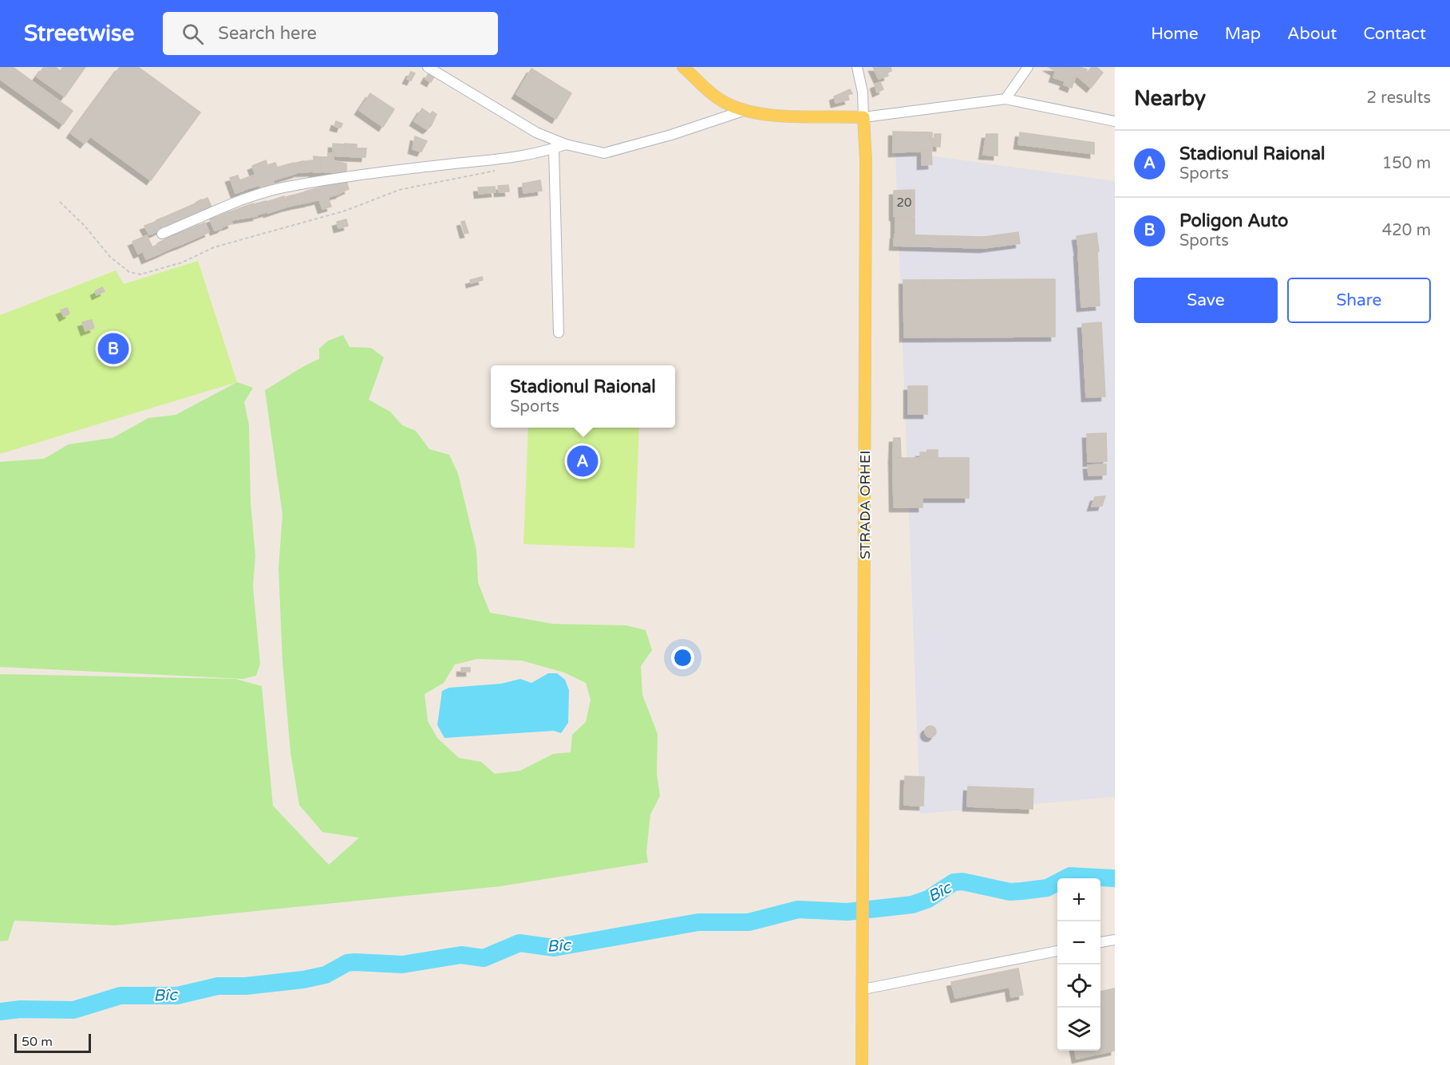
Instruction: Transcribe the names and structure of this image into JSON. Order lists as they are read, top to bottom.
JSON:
{
  "streets": {
    "main road": ["STRADA ORHEI"]
  },
  "water": ["Bîc"],
  "house_numbers": ["20"],
  "scale_bar": "50 m",
  "page": {
    "header": "Streetwise",
    "search": "Search here",
    "nav": [
      "Home",
      "Map",
      "About",
      "Contact"
    ],
    "heading": ["Nearby", "2 results"],
    "list": [
      {
        "mark": "A",
        "name": "Stadionul Raional",
        "note": "Sports",
        "value": "150 m"
      },
      {
        "mark": "B",
        "name": "Poligon Auto",
        "note": "Sports",
        "value": "420 m"
      }
    ],
    "buttons": ["Save", "Share"],
    "pins": ["B", "A"],
    "popup": ["Stadionul Raional", "Sports"],
    "map_buttons": ["+", "−"],
    "scale": "50 m"
  }
}
